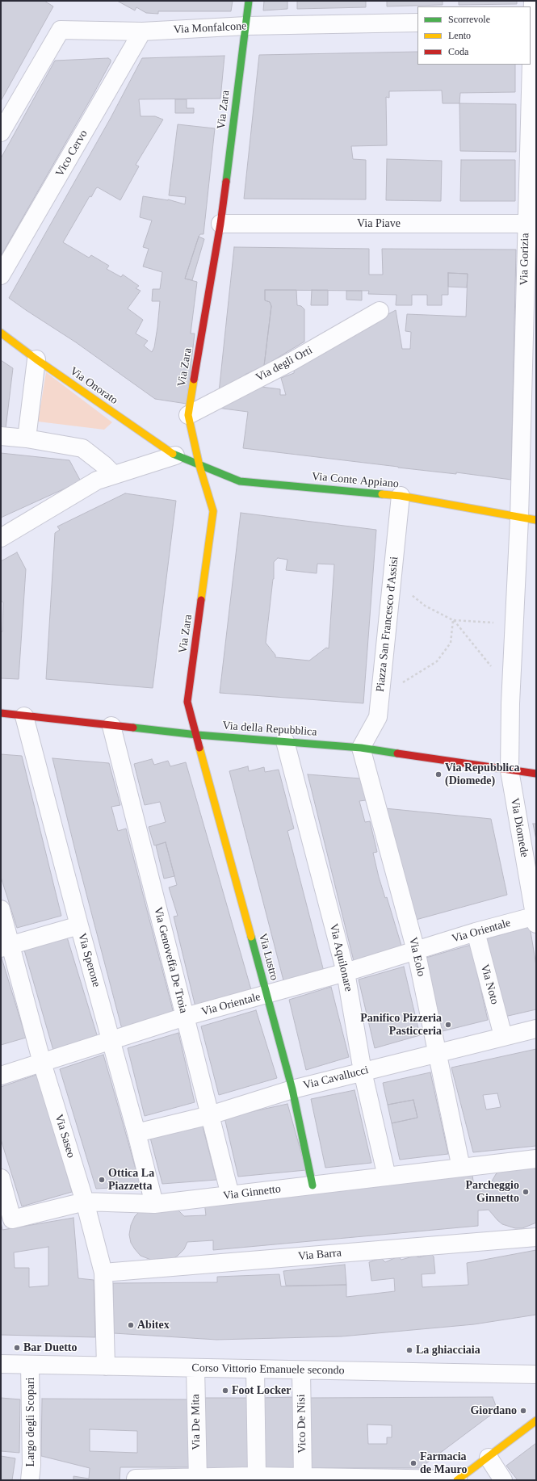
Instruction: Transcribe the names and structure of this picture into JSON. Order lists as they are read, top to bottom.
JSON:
{
  "streets": {
    "street": [
      "Via Monfalcone",
      "Via Zara",
      "Vico Cervo",
      "Via Piave",
      "Via Gorizia",
      "Via degli Orti",
      "Via Onorato",
      "Via Conte Appiano",
      "Piazza San Francesco d'Assisi",
      "Via della Repubblica",
      "Via Diomede",
      "Via Orientale",
      "Via Lustro",
      "Via Eolo",
      "Via Aquilonare",
      "Via Sperone",
      "Via Genoveffa De Troia",
      "Via Noto",
      "Via Cavallucci",
      "Via Saseo",
      "Via Ginnetto",
      "Via Barra",
      "Corso Vittorio Emanuele secondo",
      "Largo degli Scopari",
      "Via De Mita",
      "Vico De Nisi"
    ]
  },
  "crossings": [
    ["Via Monfalcone", "Via Zara"],
    ["Via Monfalcone", "Vico Cervo"],
    ["Via Zara", "Via Piave"],
    ["Via Zara", "Via degli Orti"],
    ["Via Zara", "Via Conte Appiano"],
    ["Via Zara", "Via della Repubblica"],
    ["Via Zara", "Via Lustro"],
    ["Via Piave", "Via Gorizia"],
    ["Via Gorizia", "Via Conte Appiano"],
    ["Via Onorato", "Via Conte Appiano"],
    ["Via Conte Appiano", "Piazza San Francesco d'Assisi"],
    ["Piazza San Francesco d'Assisi", "Via della Repubblica"],
    ["Piazza San Francesco d'Assisi", "Via Eolo"],
    ["Via della Repubblica", "Via Diomede"],
    ["Via della Repubblica", "Via Lustro"],
    ["Via della Repubblica", "Via Eolo"],
    ["Via della Repubblica", "Via Aquilonare"],
    ["Via della Repubblica", "Via Sperone"],
    ["Via della Repubblica", "Via Genoveffa De Troia"],
    ["Via Diomede", "Via Orientale"],
    ["Via Orientale", "Via Lustro"],
    ["Via Orientale", "Via Eolo"],
    ["Via Orientale", "Via Aquilonare"],
    ["Via Orientale", "Via Sperone"],
    ["Via Orientale", "Via Genoveffa De Troia"],
    ["Via Orientale", "Via Noto"],
    ["Via Orientale", "Via Saseo"],
    ["Via Lustro", "Via Cavallucci"],
    ["Via Lustro", "Via Ginnetto"],
    ["Via Eolo", "Via Cavallucci"],
    ["Via Eolo", "Via Ginnetto"],
    ["Via Aquilonare", "Via Cavallucci"],
    ["Via Aquilonare", "Via Ginnetto"],
    ["Via Sperone", "Via Cavallucci"],
    ["Via Sperone", "Via Ginnetto"],
    ["Via Genoveffa De Troia", "Via Cavallucci"],
    ["Via Genoveffa De Troia", "Via Ginnetto"],
    ["Via Noto", "Via Cavallucci"],
    ["Via Saseo", "Via Ginnetto"],
    ["Via Saseo", "Via Barra"],
    ["Via Saseo", "Corso Vittorio Emanuele secondo"],
    ["Corso Vittorio Emanuele secondo", "Largo degli Scopari"],
    ["Corso Vittorio Emanuele secondo", "Via De Mita"],
    ["Corso Vittorio Emanuele secondo", "Vico De Nisi"]
  ],
  "places": [
    "Via Repubblica (Diomede)",
    "Panifico Pizzeria Pasticceria",
    "Ottica La Piazzetta",
    "Parcheggio Ginnetto",
    "Abitex",
    "Bar Duetto",
    "La ghiacciaia",
    "Foot Locker",
    "Giordano",
    "Farmacia de Mauro"
  ],
  "legend": ["Scorrevole", "Lento", "Coda"]
}
